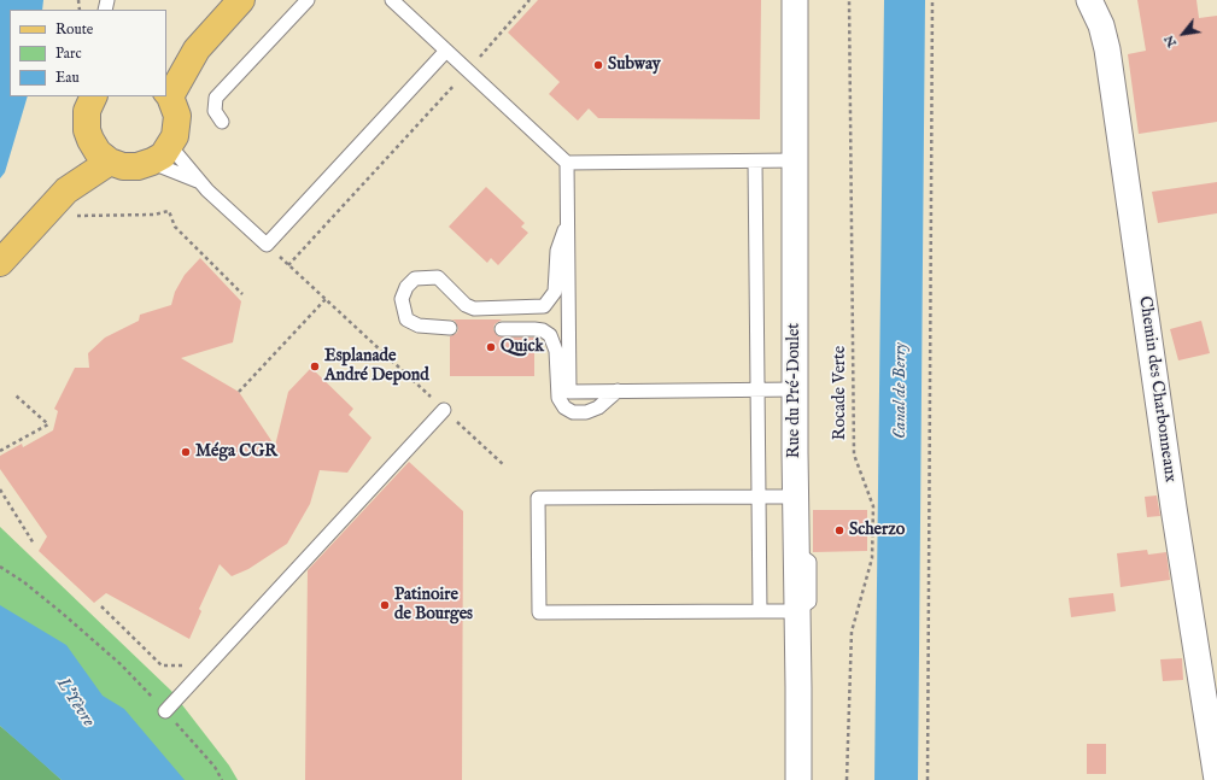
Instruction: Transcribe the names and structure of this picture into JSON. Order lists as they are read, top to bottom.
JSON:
{
  "streets": {
    "street": ["Chemin des Charbonneaux", "Rue du Pré-Doulet"],
    "path": ["Rocade Verte"]
  },
  "water": ["Canal de Berry", "L'Yèvre"],
  "places": [
    "Subway",
    "Quick",
    "Esplanade André Depond",
    "Méga CGR",
    "Scherzo",
    "Patinoire de Bourges"
  ],
  "legend": ["Route", "Parc", "Eau"],
  "north": "bottom left"
}
